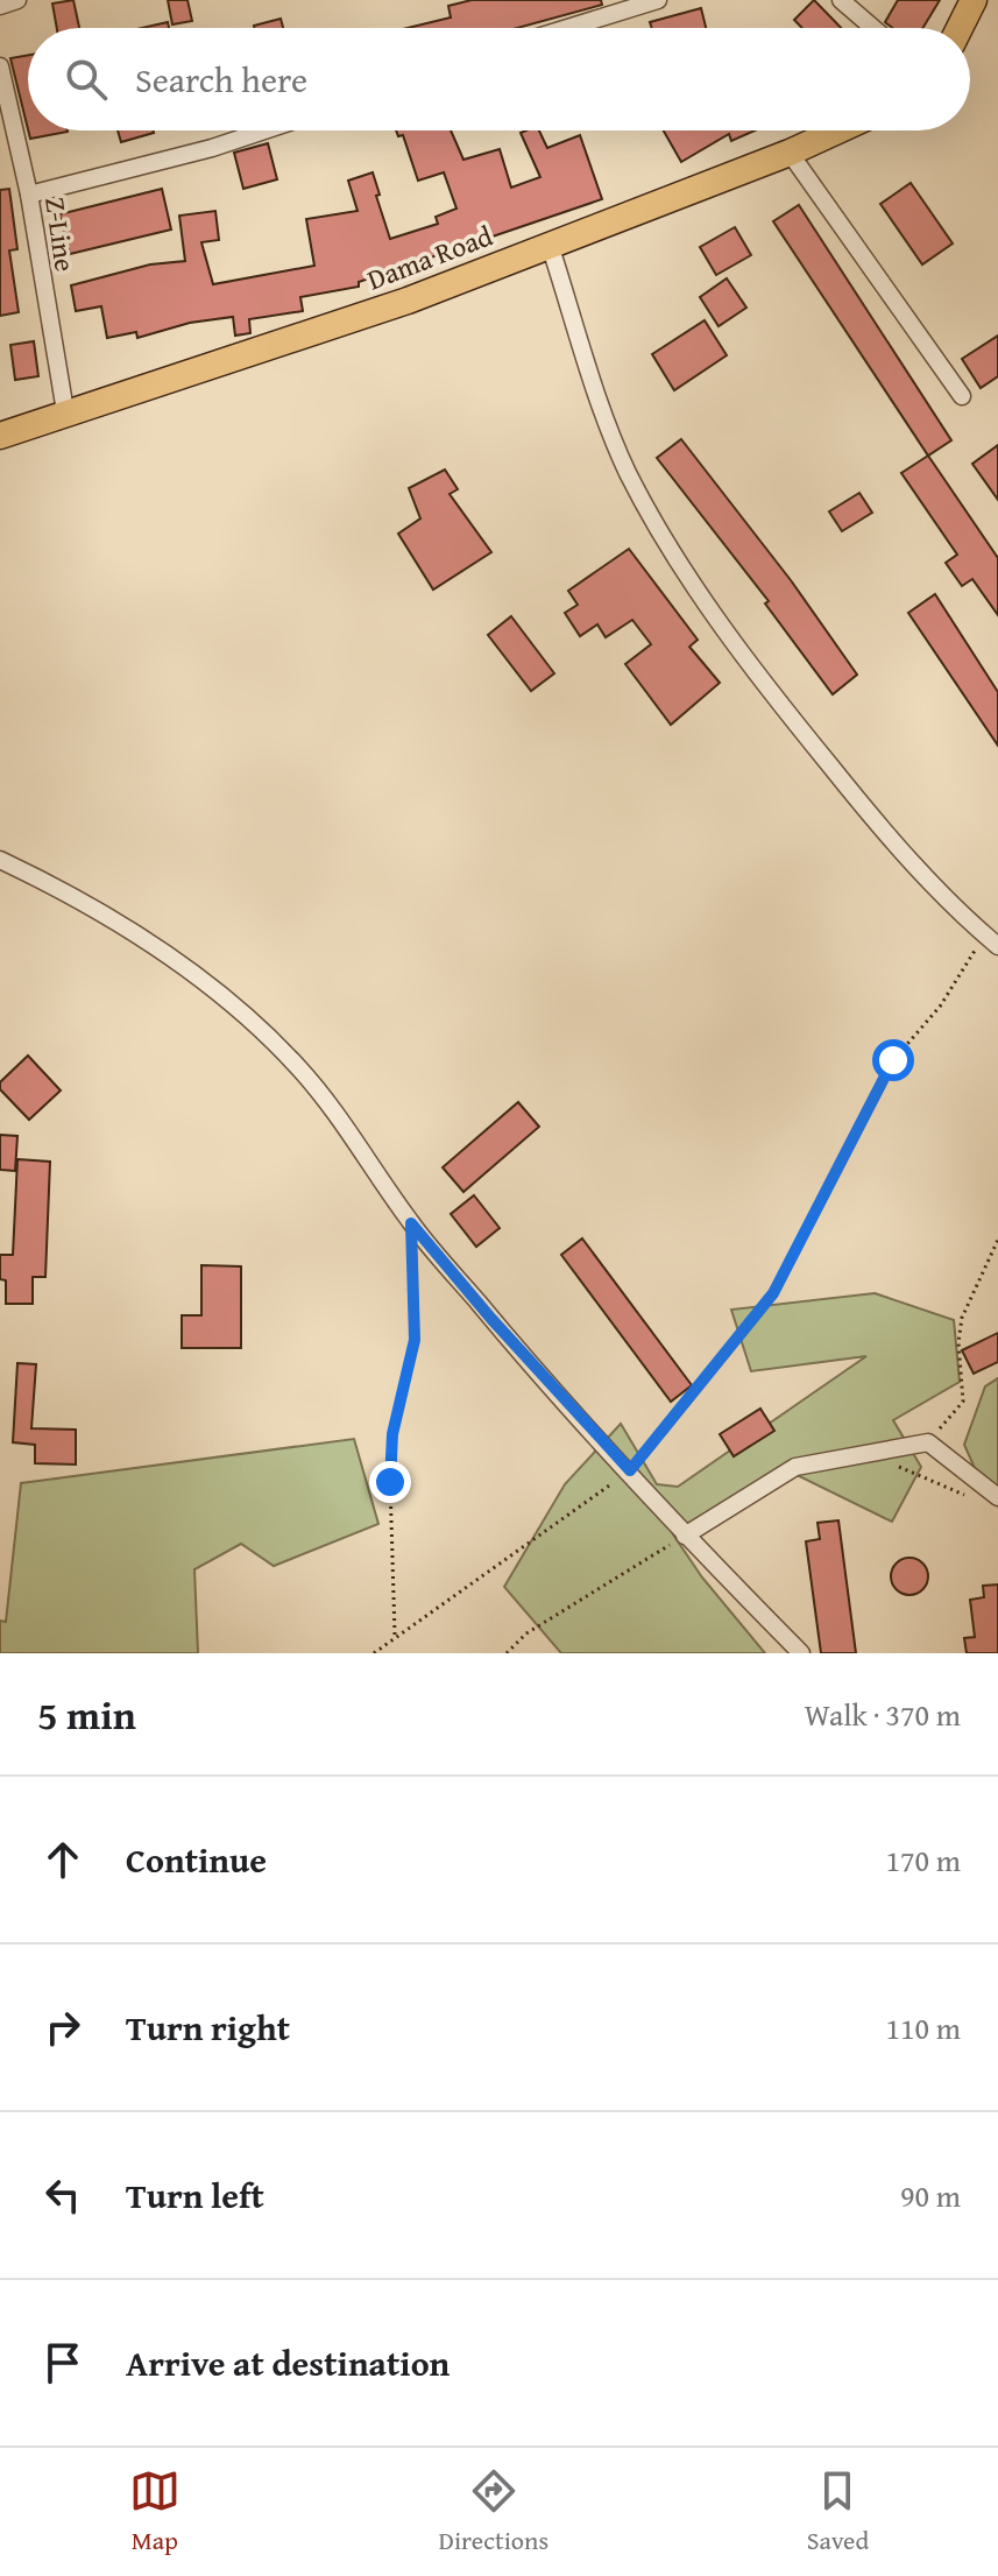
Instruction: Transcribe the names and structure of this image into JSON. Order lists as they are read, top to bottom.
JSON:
{
  "streets": {
    "highway": ["Dama Road"],
    "street": ["Z-Line"]
  },
  "crossings": [
    ["Z-Line", "Dama Road"]
  ],
  "page": {
    "search": "Search here",
    "heading": ["5 min", "Walk · 370 m"],
    "list": [
      ["Continue", "170 m"],
      ["Turn right", "110 m"],
      ["Turn left", "90 m"],
      "Arrive at destination"
    ],
    "nav": ["Map", "Directions", "Saved"]
  }
}
